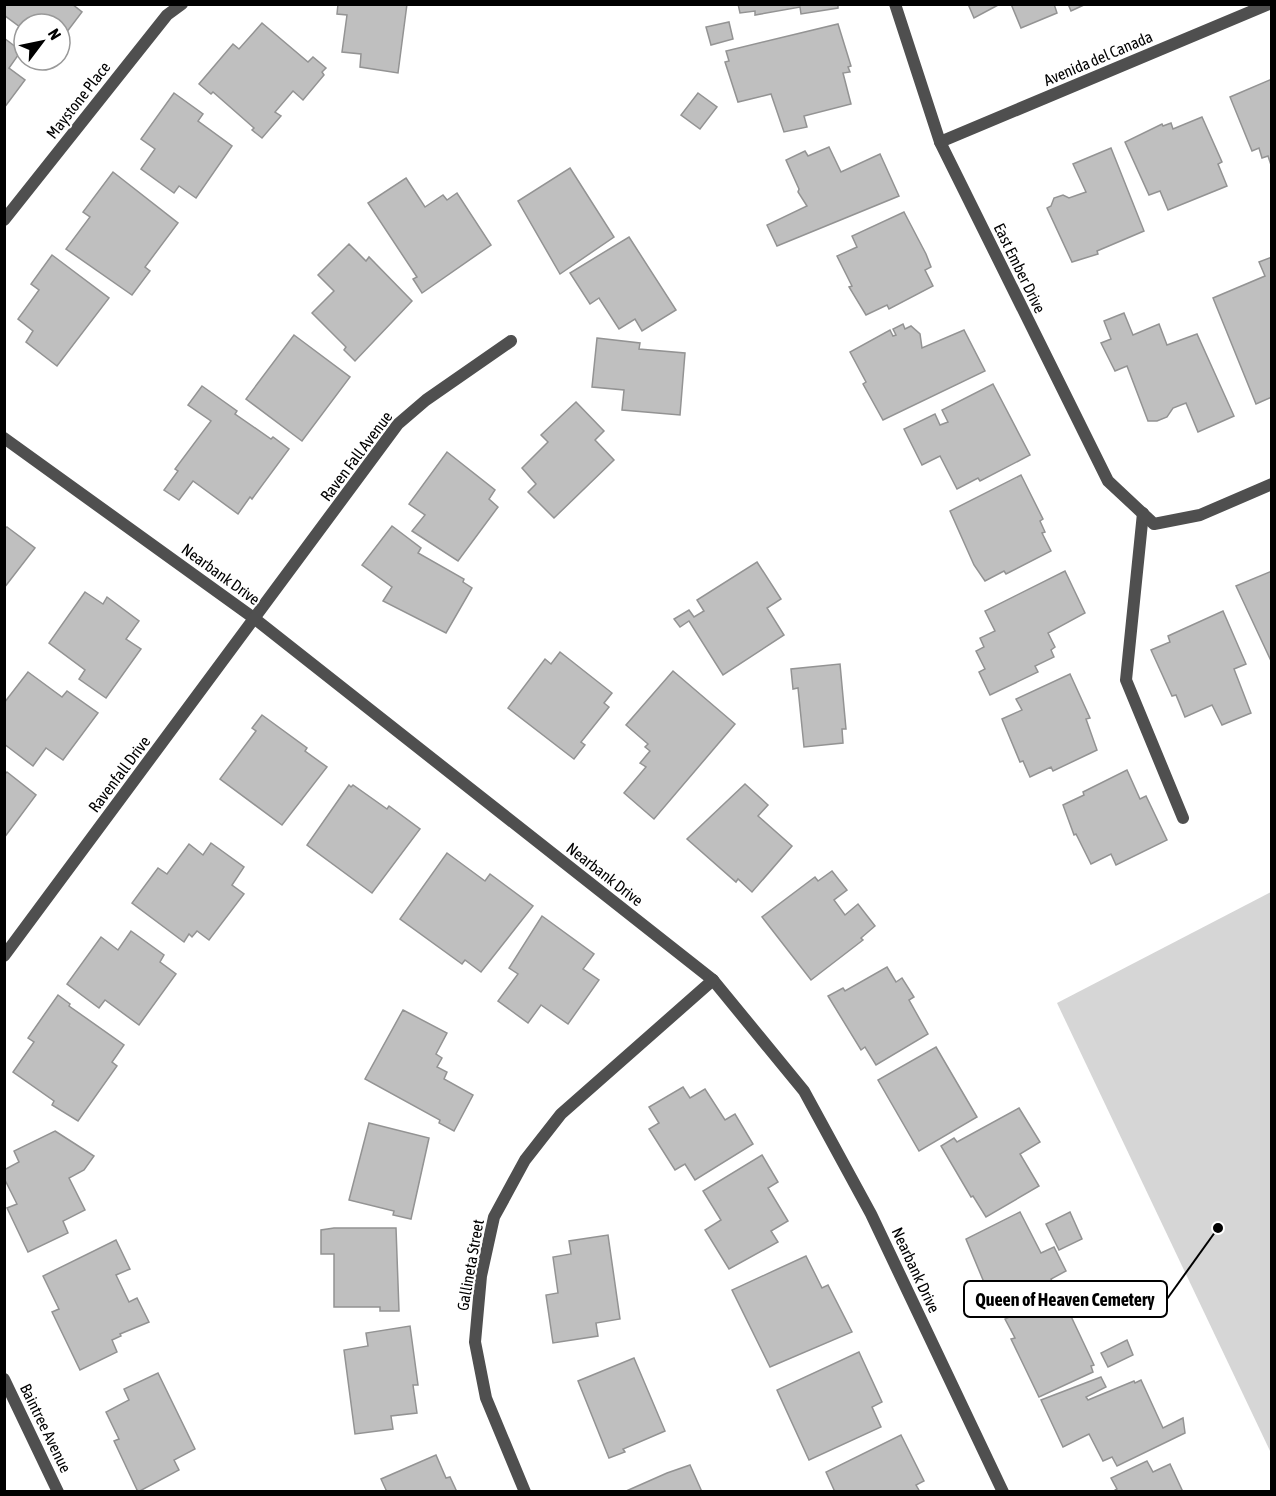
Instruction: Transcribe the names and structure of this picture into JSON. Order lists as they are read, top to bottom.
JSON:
{
  "streets": {
    "street": [
      "Avenida del Canada",
      "Maystone Place",
      "East Ember Drive",
      "Raven Fall Avenue",
      "Nearbank Drive",
      "Ravenfall Drive",
      "Gallineta Street",
      "Baintree Avenue"
    ]
  },
  "crossings": [
    ["Avenida del Canada", "East Ember Drive"],
    ["Raven Fall Avenue", "Nearbank Drive"],
    ["Raven Fall Avenue", "Ravenfall Drive"],
    ["Nearbank Drive", "Ravenfall Drive"],
    ["Nearbank Drive", "Gallineta Street"]
  ],
  "places": ["Queen of Heaven Cemetery"],
  "north": "top right"
}
